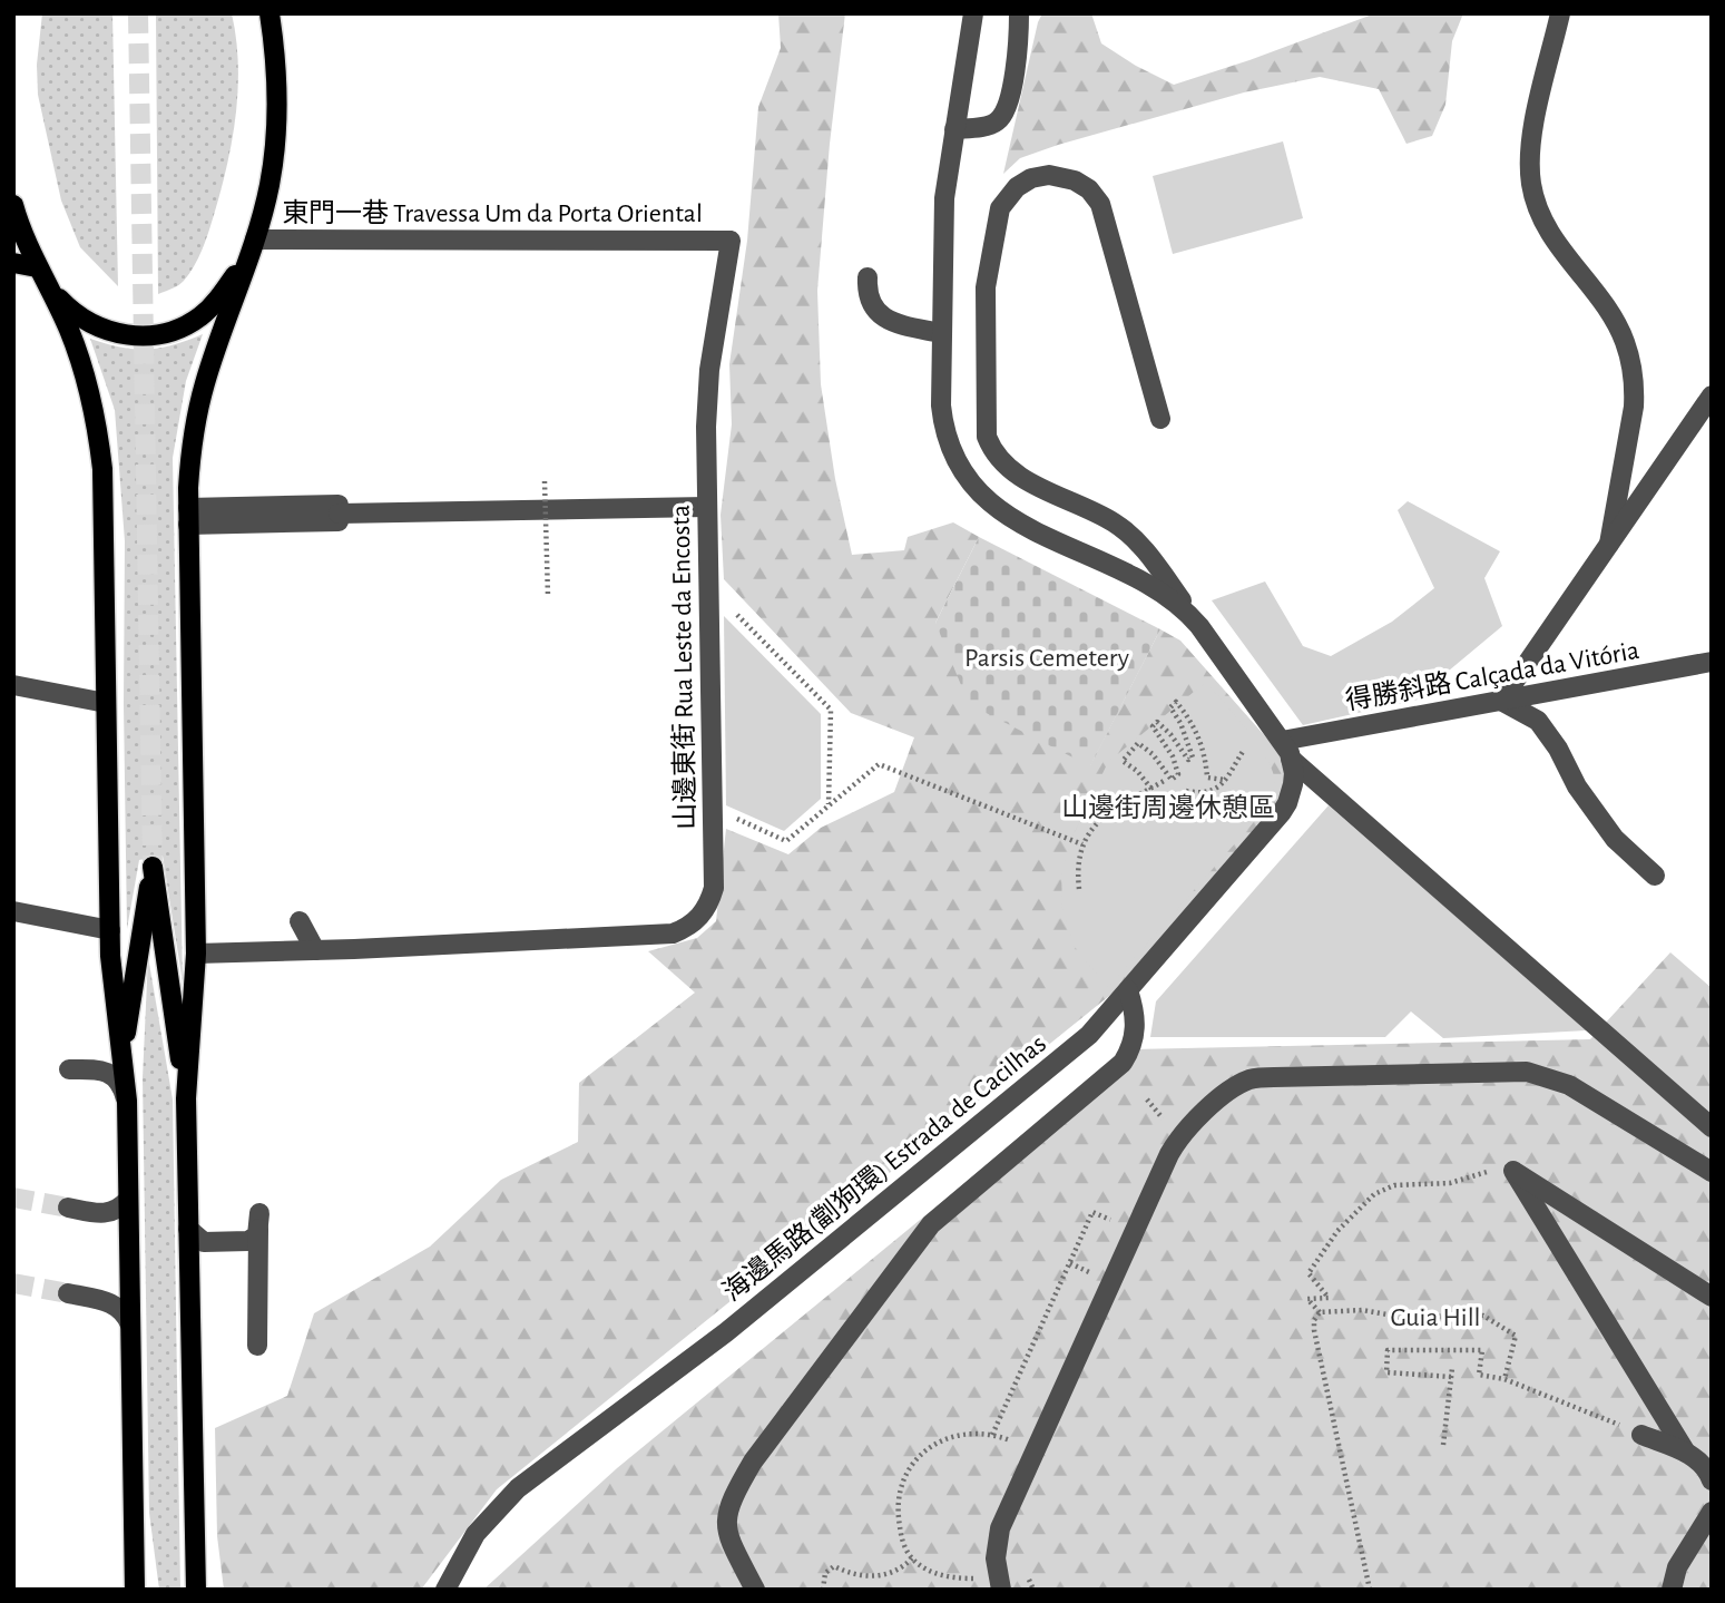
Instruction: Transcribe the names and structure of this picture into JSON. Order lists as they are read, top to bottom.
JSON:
{
  "streets": {
    "street": [
      "東門一巷 Travessa Um da Porta Oriental",
      "山邊東街 Rua Leste da Encosta",
      "得勝斜路 Calçada da Vitória",
      "海邊馬路(劏狗環) Estrada de Cacilhas"
    ]
  },
  "crossings": [
    ["東門一巷 Travessa Um da Porta Oriental", "山邊東街 Rua Leste da Encosta"],
    ["得勝斜路 Calçada da Vitória", "海邊馬路(劏狗環) Estrada de Cacilhas"]
  ],
  "parks": ["Parsis Cemetery", "山邊街周邊休憩區", "Guia Hill"]
}
